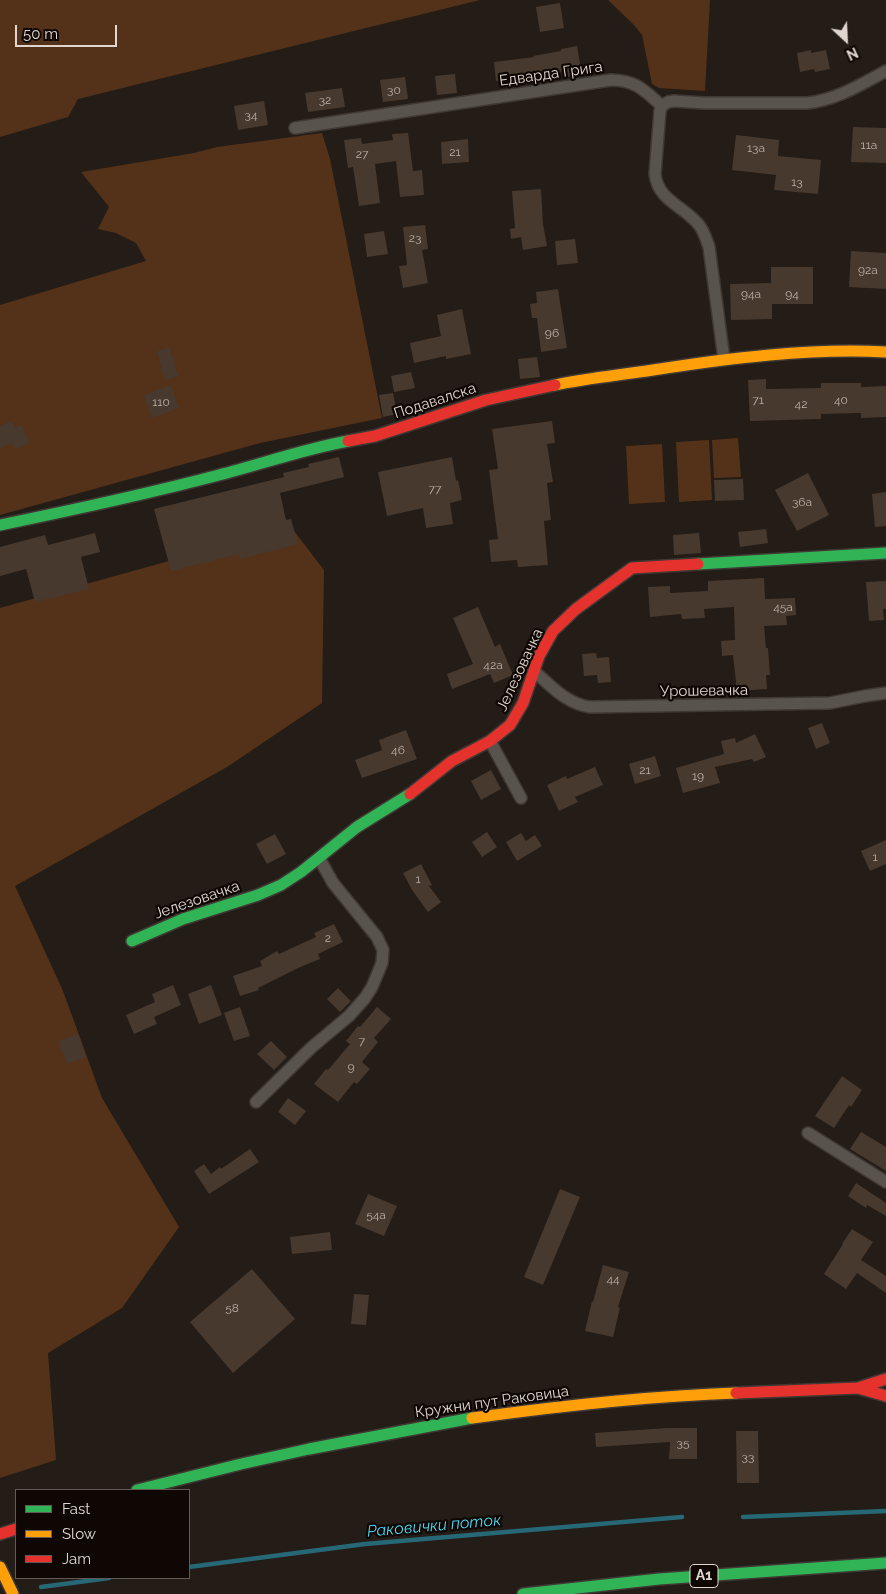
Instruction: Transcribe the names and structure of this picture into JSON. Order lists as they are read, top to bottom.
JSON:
{
  "streets": {
    "main road": [
      "Подавалска",
      "Јелезовачка",
      "Кружни пут Раковица",
      "A1"
    ],
    "street": ["Едварда Грига", "Урошевачка"]
  },
  "crossings": [
    ["Јелезовачка", "Урошевачка"]
  ],
  "water": ["Раковички поток"],
  "house_numbers": [
    "30",
    "32",
    "34",
    "11a",
    "13a",
    "21",
    "27",
    "13",
    "23",
    "92a",
    "94a",
    "94",
    "96",
    "71",
    "40",
    "110",
    "42",
    "77",
    "36a",
    "45a",
    "42a",
    "46",
    "21",
    "19",
    "1",
    "1",
    "2",
    "7",
    "9",
    "54a",
    "44",
    "58",
    "35",
    "33"
  ],
  "legend": ["Fast", "Slow", "Jam"],
  "scale_bar": "50 m",
  "north": "bottom right"
}
